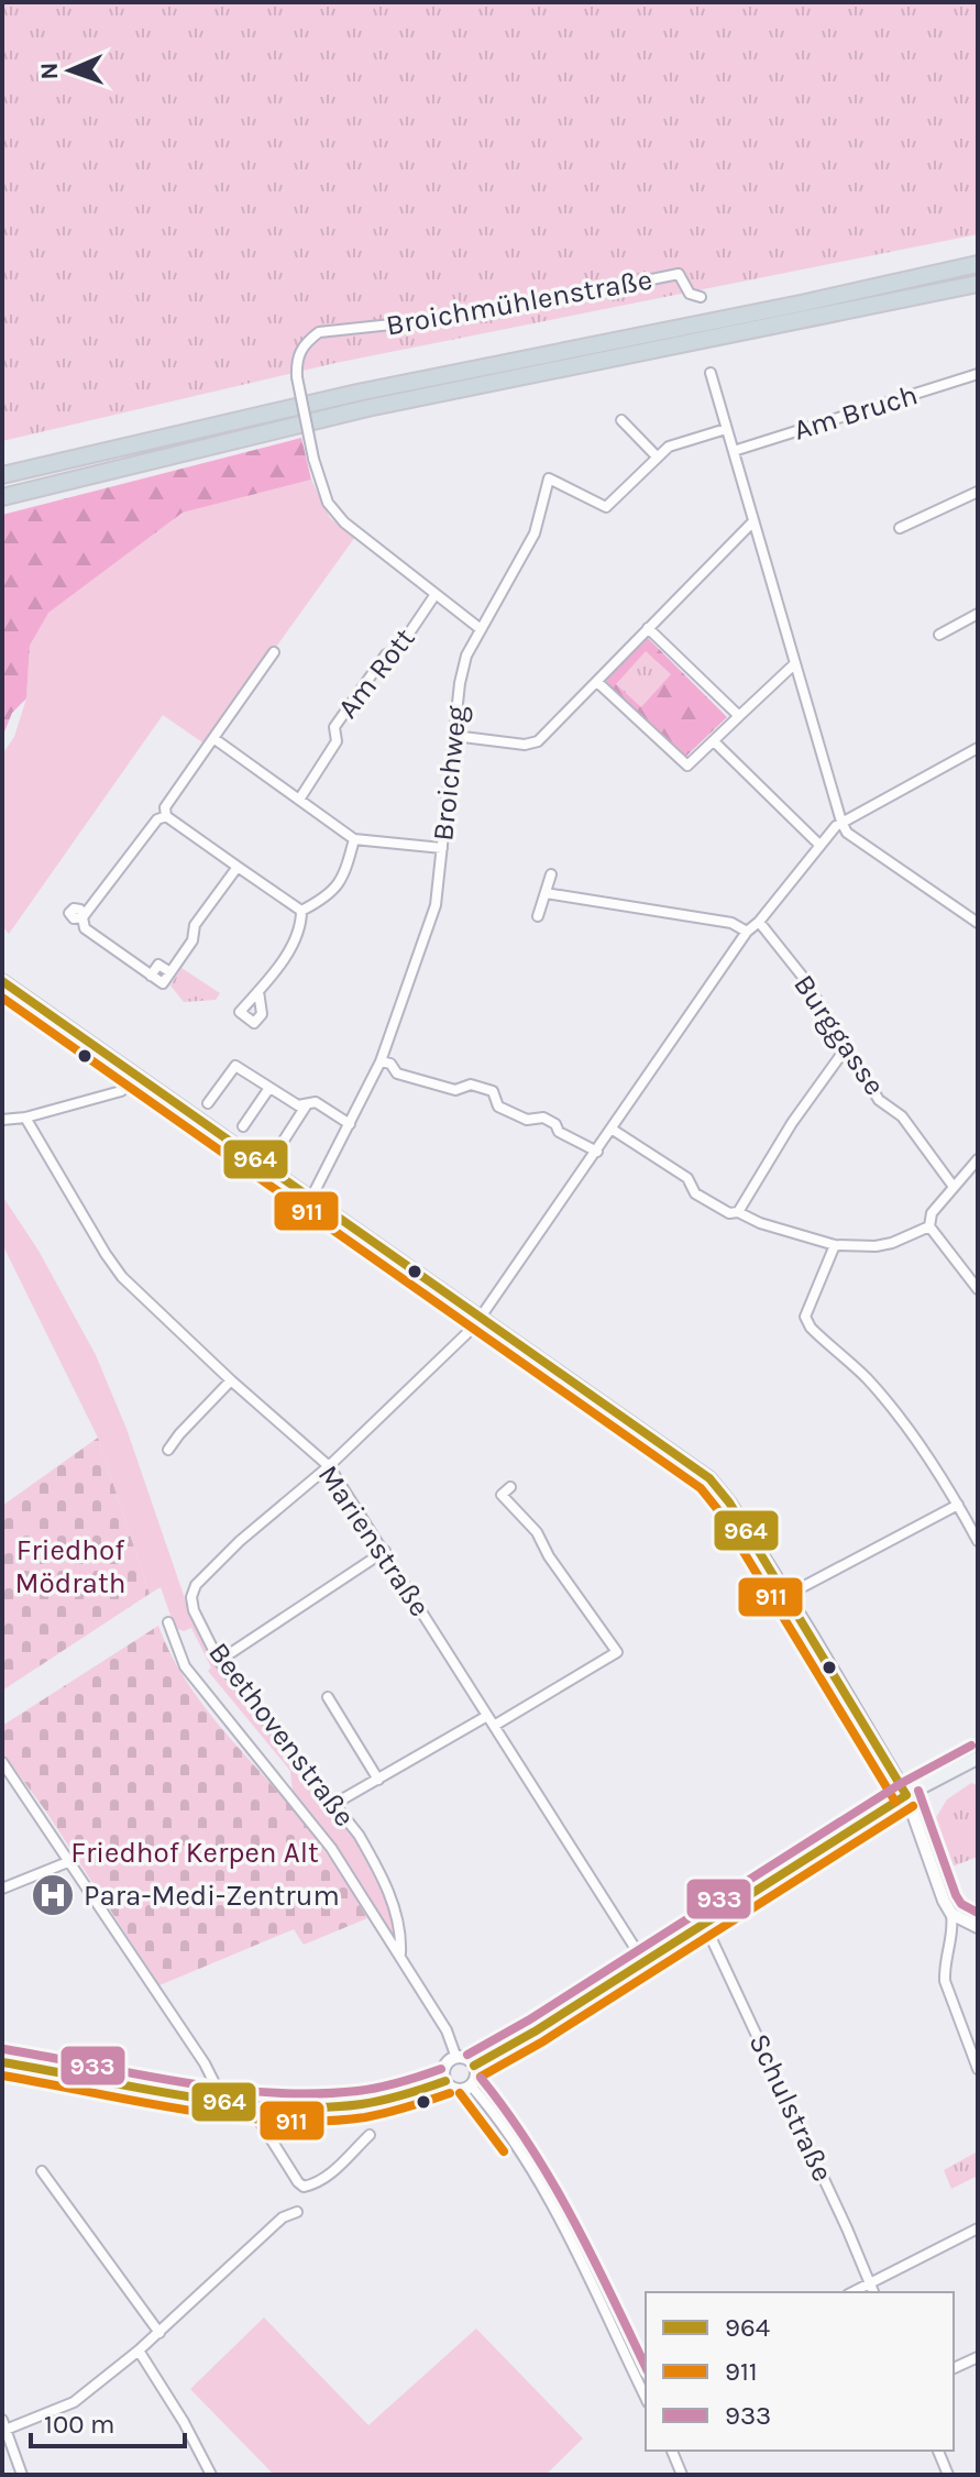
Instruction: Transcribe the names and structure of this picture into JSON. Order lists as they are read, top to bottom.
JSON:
{
  "streets": {
    "street": [
      "Broichmühlenstraße",
      "Am Bruch",
      "Am Rott",
      "Broichweg",
      "Burggasse",
      "Marienstraße",
      "Beethovenstraße",
      "Schulstraße"
    ]
  },
  "crossings": [
    ["Broichmühlenstraße", "Am Rott"],
    ["Broichmühlenstraße", "Broichweg"],
    ["Burggasse", "Beethovenstraße"],
    ["Marienstraße", "Beethovenstraße"]
  ],
  "parks": ["Friedhof Mödrath", "Friedhof Kerpen Alt"],
  "places": {
    "hospital": ["Para-Medi-Zentrum"]
  },
  "lines": ["transit line 964", "transit line 911", "transit line 933"],
  "legend": ["964", "911", "933"],
  "scale_bar": "100 m",
  "north": "left"
}
